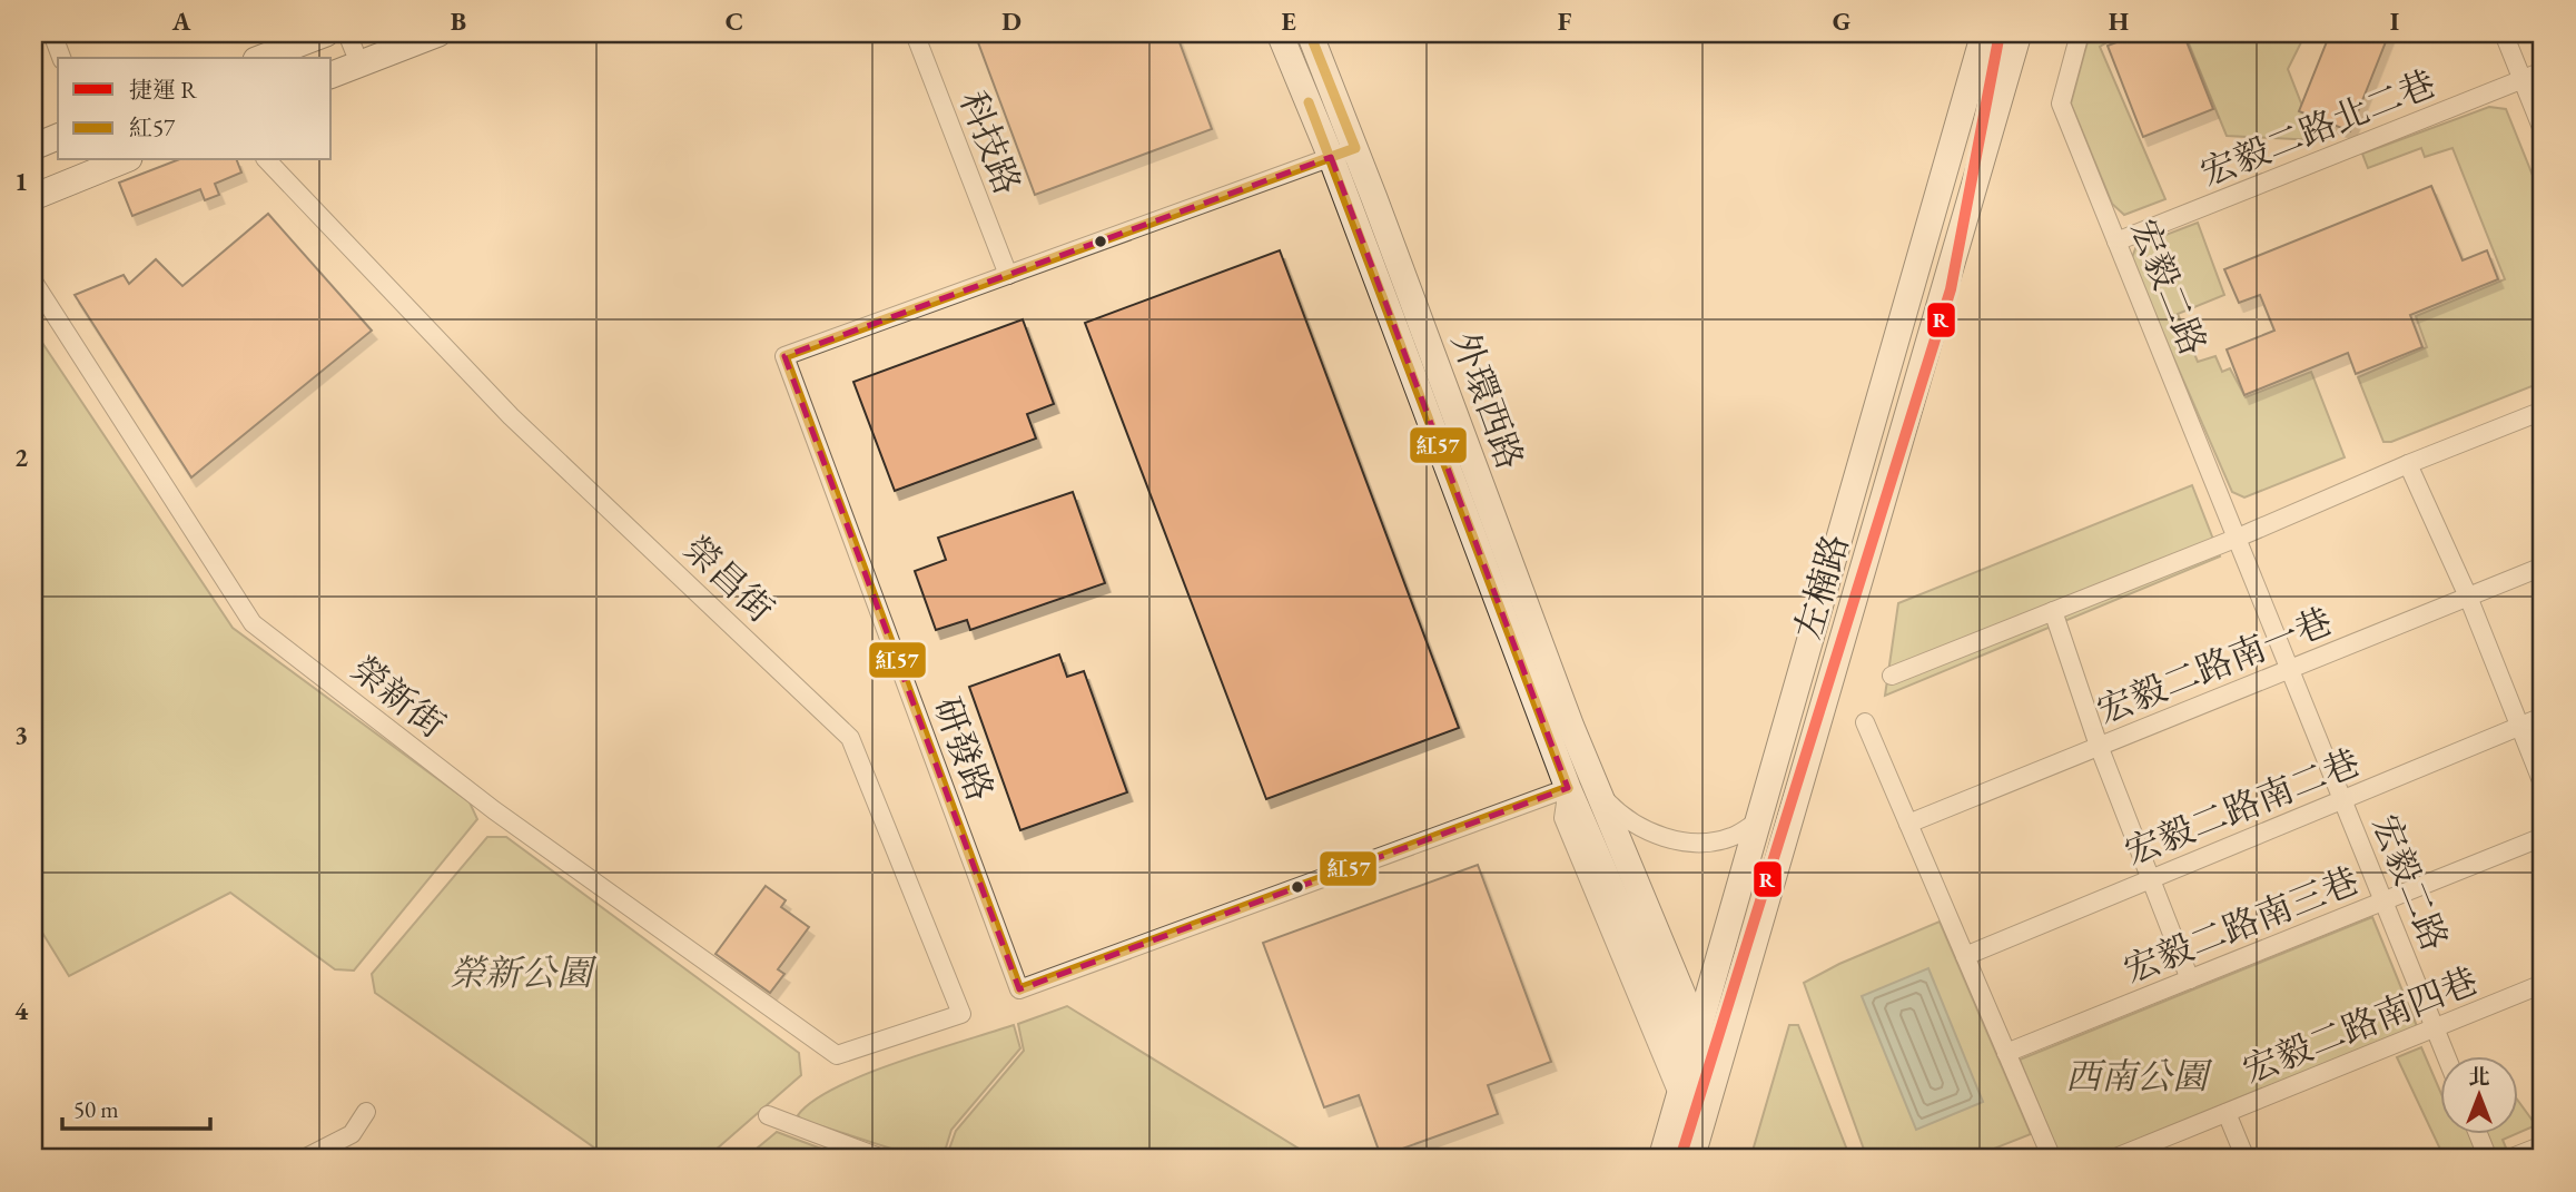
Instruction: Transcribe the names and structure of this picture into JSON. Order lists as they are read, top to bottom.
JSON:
{
  "streets": {
    "street": [
      "宏毅二路北二巷",
      "科技路",
      "宏毅二路",
      "外環西路",
      "榮昌街",
      "左楠路",
      "宏毅二路南一巷",
      "榮新街",
      "研發路",
      "宏毅二路南二巷",
      "宏毅二路南三巷",
      "宏毅二路南四巷"
    ]
  },
  "crossings": [
    ["宏毅二路北二巷", "宏毅二路"],
    ["科技路", "研發路"],
    ["宏毅二路", "宏毅二路南一巷"],
    ["宏毅二路", "宏毅二路南二巷"],
    ["宏毅二路", "宏毅二路南三巷"],
    ["宏毅二路", "宏毅二路南四巷"],
    ["外環西路", "左楠路"],
    ["外環西路", "研發路"],
    ["榮昌街", "榮新街"]
  ],
  "parks": ["榮新公園", "西南公園"],
  "lines": ["metro line R", "transit line 紅57"],
  "legend": ["捷運 R", "紅57"],
  "scale_bar": "50 m",
  "north": "top",
  "grid": {
    "columns": [
      "A",
      "B",
      "C",
      "D",
      "E",
      "F",
      "G",
      "H",
      "I"
    ],
    "rows": [
      "1",
      "2",
      "3",
      "4"
    ]
  }
}
